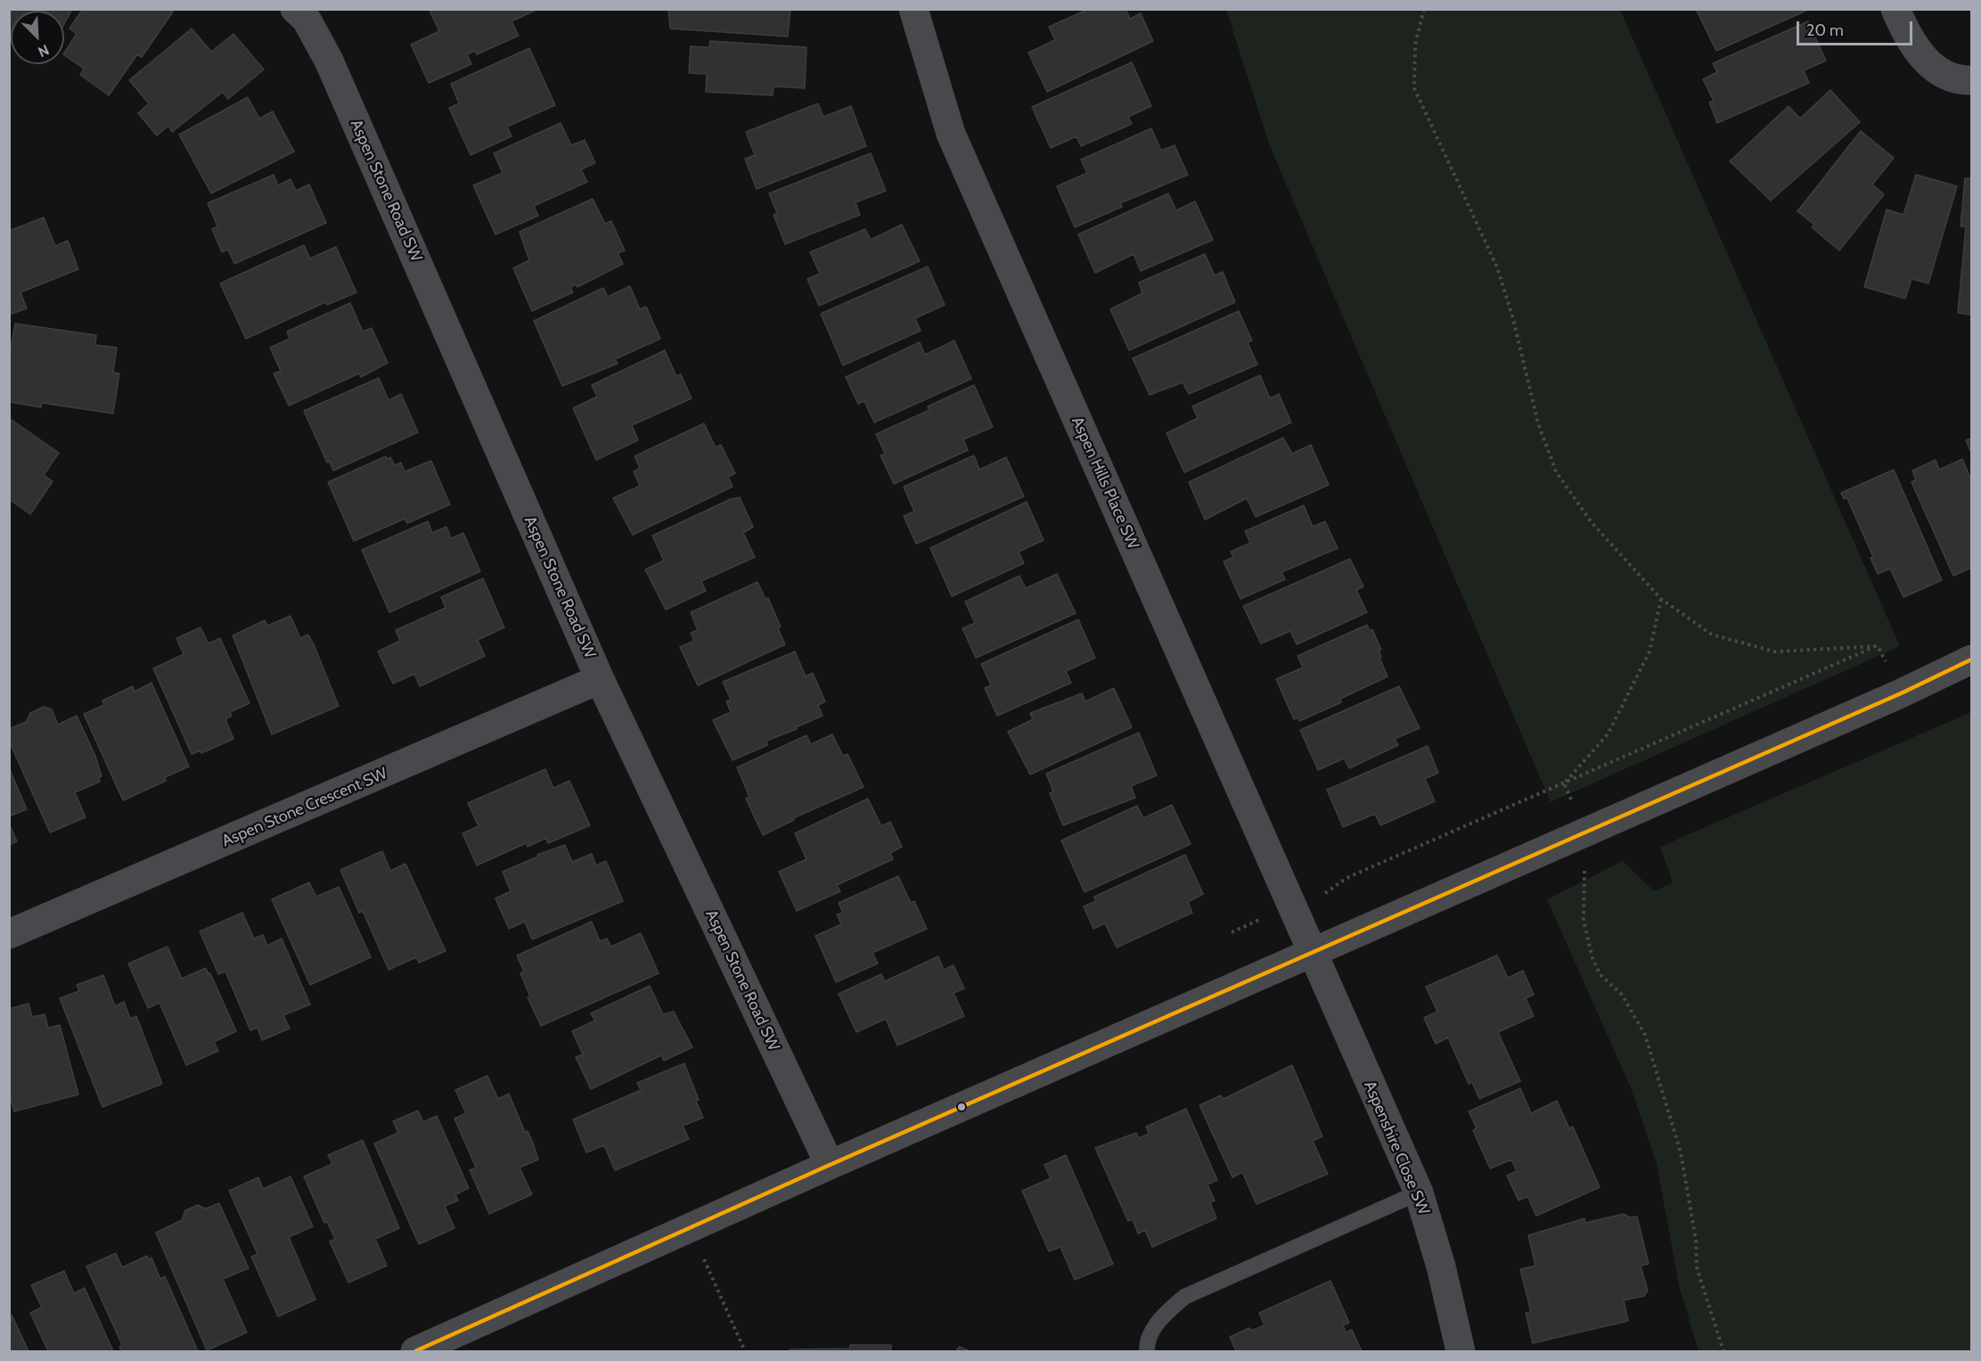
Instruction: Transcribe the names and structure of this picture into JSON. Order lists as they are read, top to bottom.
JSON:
{
  "streets": {
    "street": [
      "Aspen Stone Road SW",
      "Aspen Hills Place SW",
      "Aspen Stone Crescent SW",
      "Aspenshire Close SW"
    ]
  },
  "crossings": [
    ["Aspen Stone Road SW", "Aspen Stone Crescent SW"],
    ["Aspen Hills Place SW", "Aspenshire Close SW"]
  ],
  "scale_bar": "20 m",
  "north": "bottom right"
}
